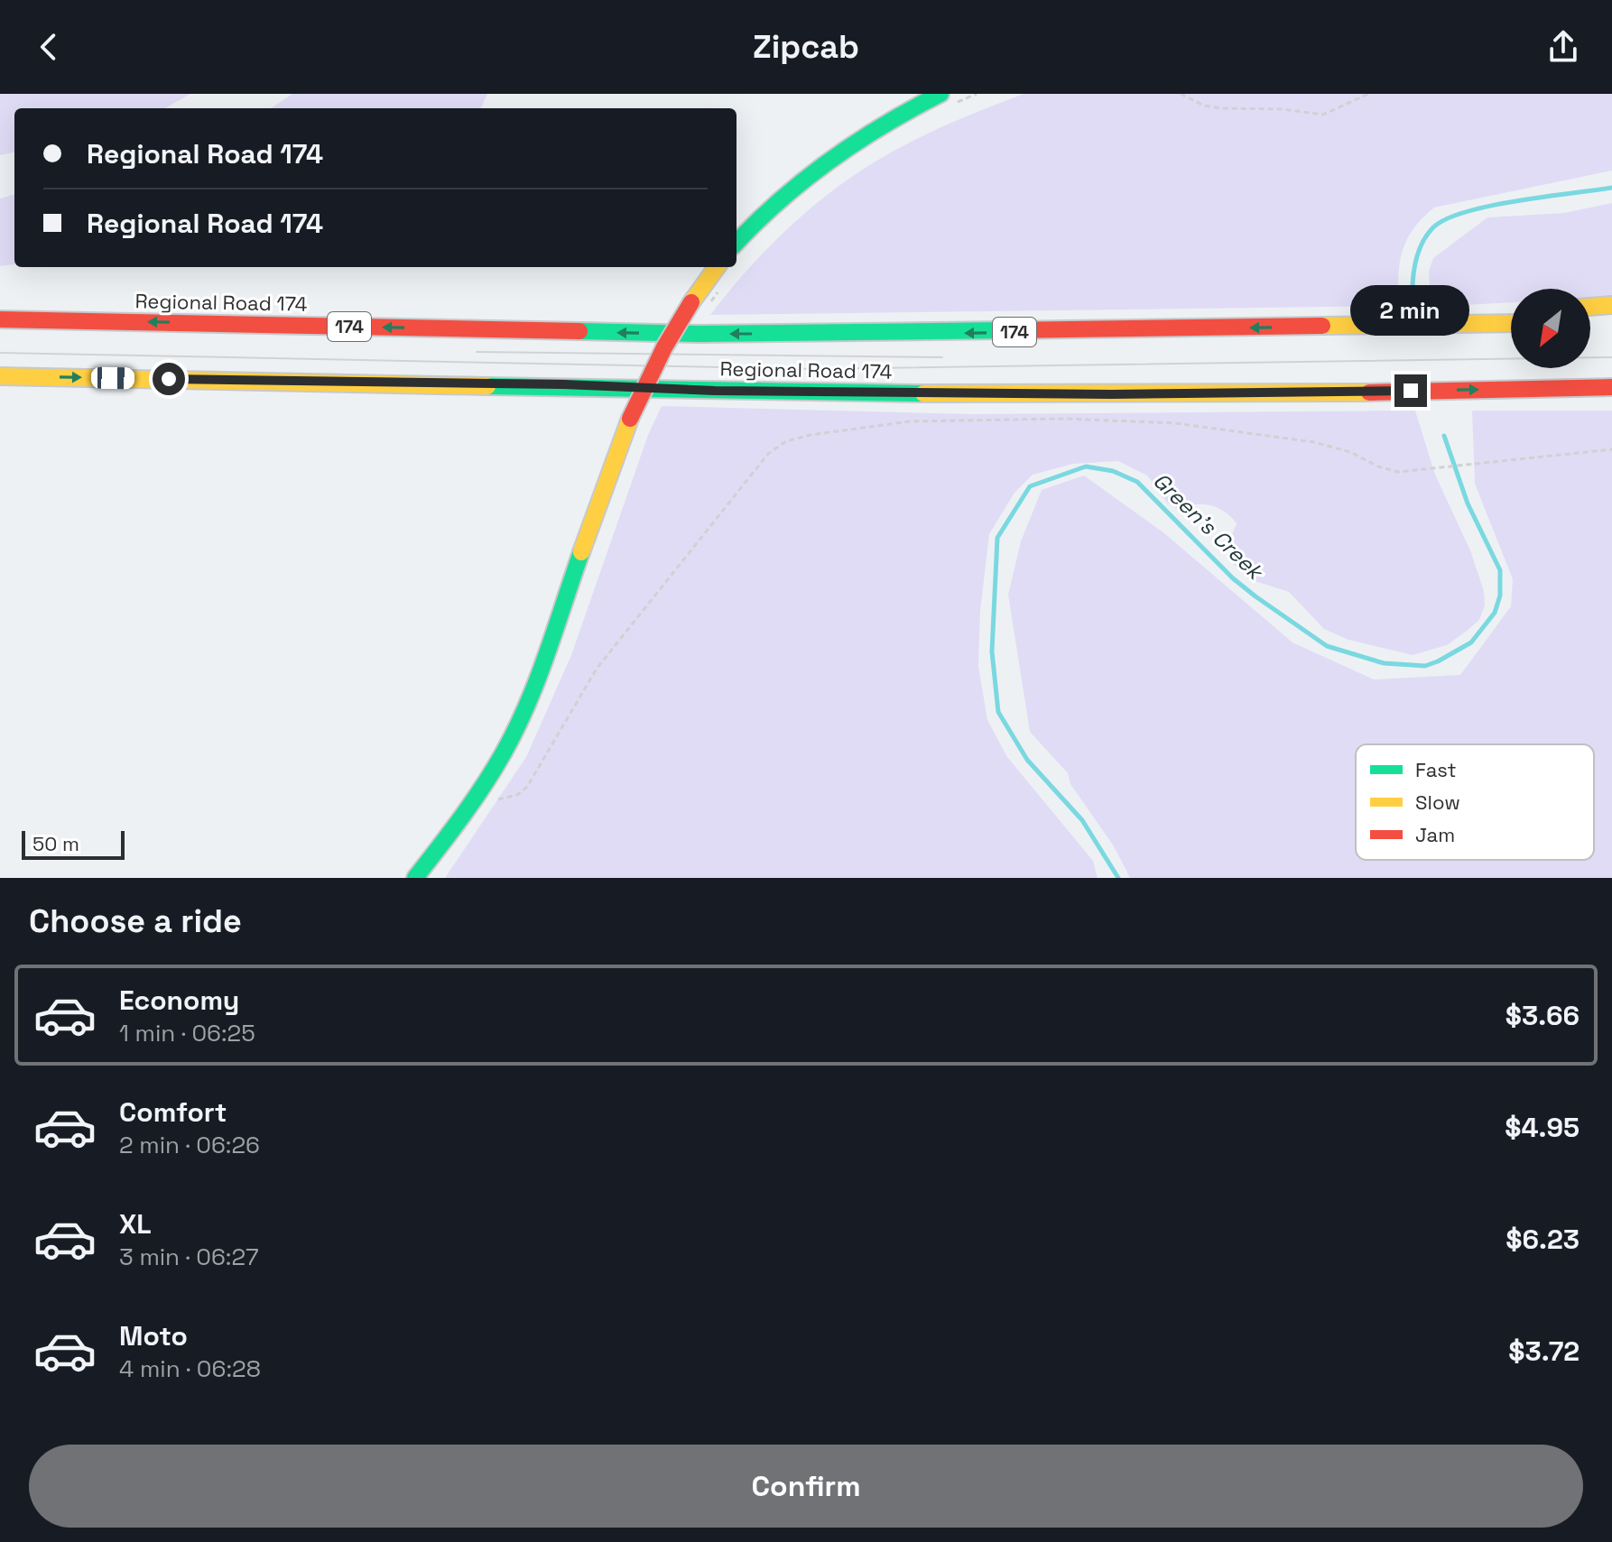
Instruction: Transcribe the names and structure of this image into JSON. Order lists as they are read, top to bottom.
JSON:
{
  "streets": {
    "main road": ["Regional Road 174", "174"]
  },
  "water": ["Green's Creek"],
  "legend": ["Fast", "Slow", "Jam"],
  "scale_bar": "50 m",
  "north": "bottom left",
  "page": {
    "header": "Zipcab",
    "banner": ["Regional Road 174", "Regional Road 174"],
    "bubble": "2 min",
    "scale": "50 m",
    "heading": "Choose a ride",
    "list": [
      {
        "name": "Economy",
        "note": "1 min · 06:25",
        "value": "$3.66"
      },
      {
        "name": "Comfort",
        "note": "2 min · 06:26",
        "value": "$4.95"
      },
      {
        "name": "XL",
        "note": "3 min · 06:27",
        "value": "$6.23"
      },
      {
        "name": "Moto",
        "note": "4 min · 06:28",
        "value": "$3.72"
      }
    ],
    "buttons": "Confirm"
  }
}
